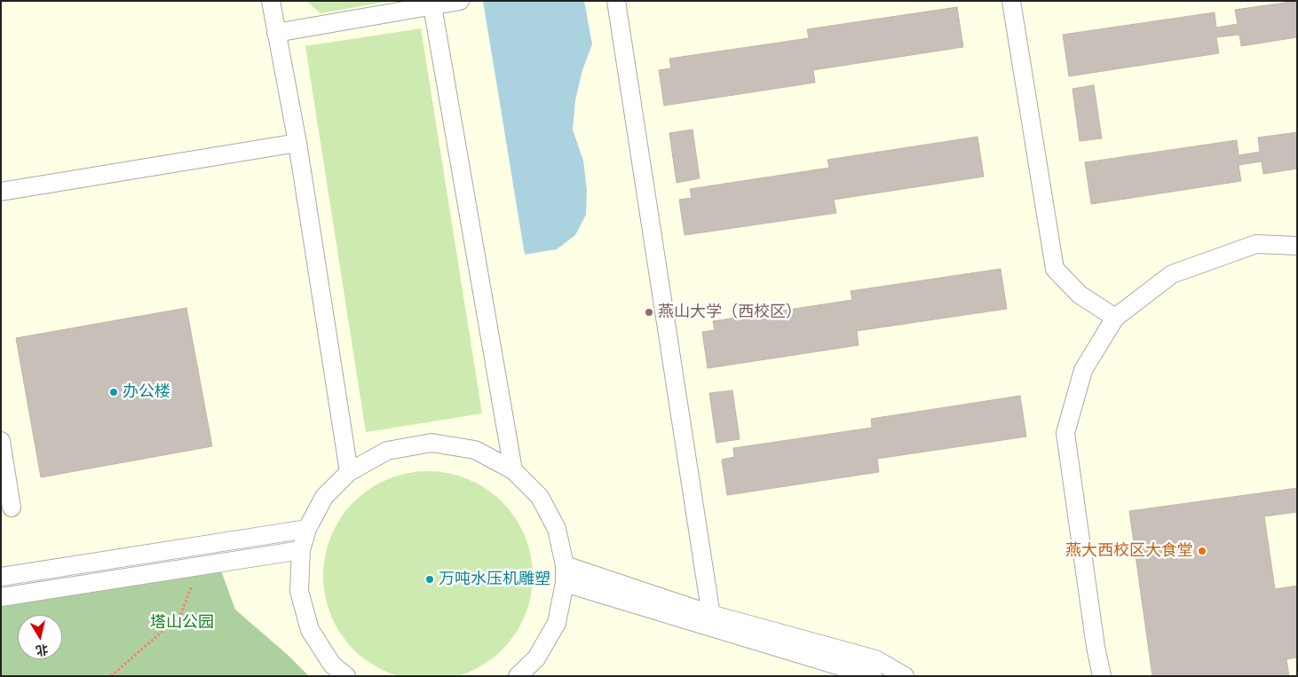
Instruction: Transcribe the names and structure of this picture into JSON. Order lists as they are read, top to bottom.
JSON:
{
  "parks": ["塔山公园"],
  "places": [
    "燕山大学（西校区）",
    "办公楼",
    "燕大西校区大食堂",
    "万吨水压机雕塑"
  ],
  "north": "bottom"
}
